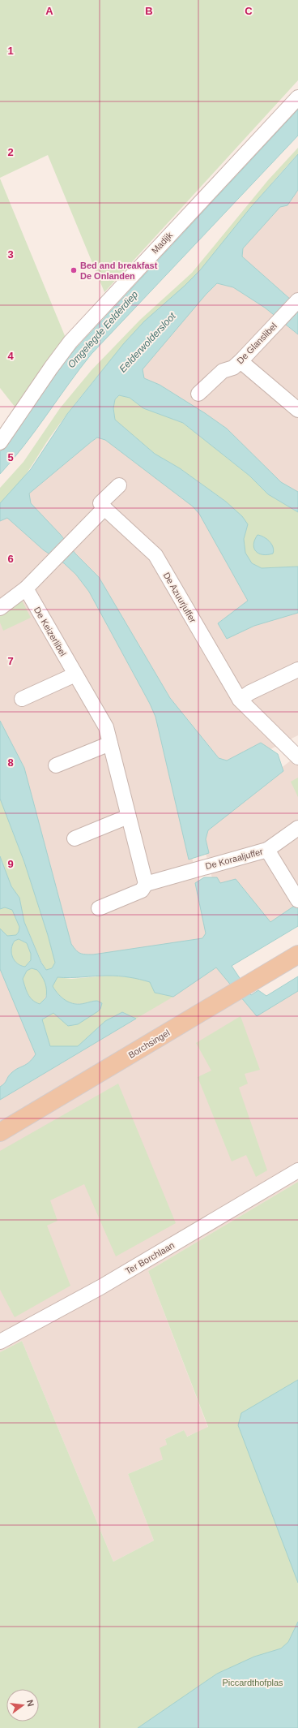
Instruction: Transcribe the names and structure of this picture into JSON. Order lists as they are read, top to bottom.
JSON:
{
  "streets": {
    "main road": ["Borchsingel"],
    "street": [
      "Madijk",
      "De Glanslibel",
      "De Azuurjuffer",
      "De Keizerlibel",
      "De Koraaljuffer",
      "Ter Borchlaan"
    ]
  },
  "crossings": [
    ["De Keizerlibel", "De Koraaljuffer"]
  ],
  "water": ["Omgelegde Eelderdiep", "Eelderwoldersloot"],
  "parks": ["Piccardthofplas"],
  "places": ["Bed and breakfast De Onlanden"],
  "north": "right",
  "grid": {
    "columns": ["A", "B", "C"],
    "rows": [
      "1",
      "2",
      "3",
      "4",
      "5",
      "6",
      "7",
      "8",
      "9"
    ]
  }
}
